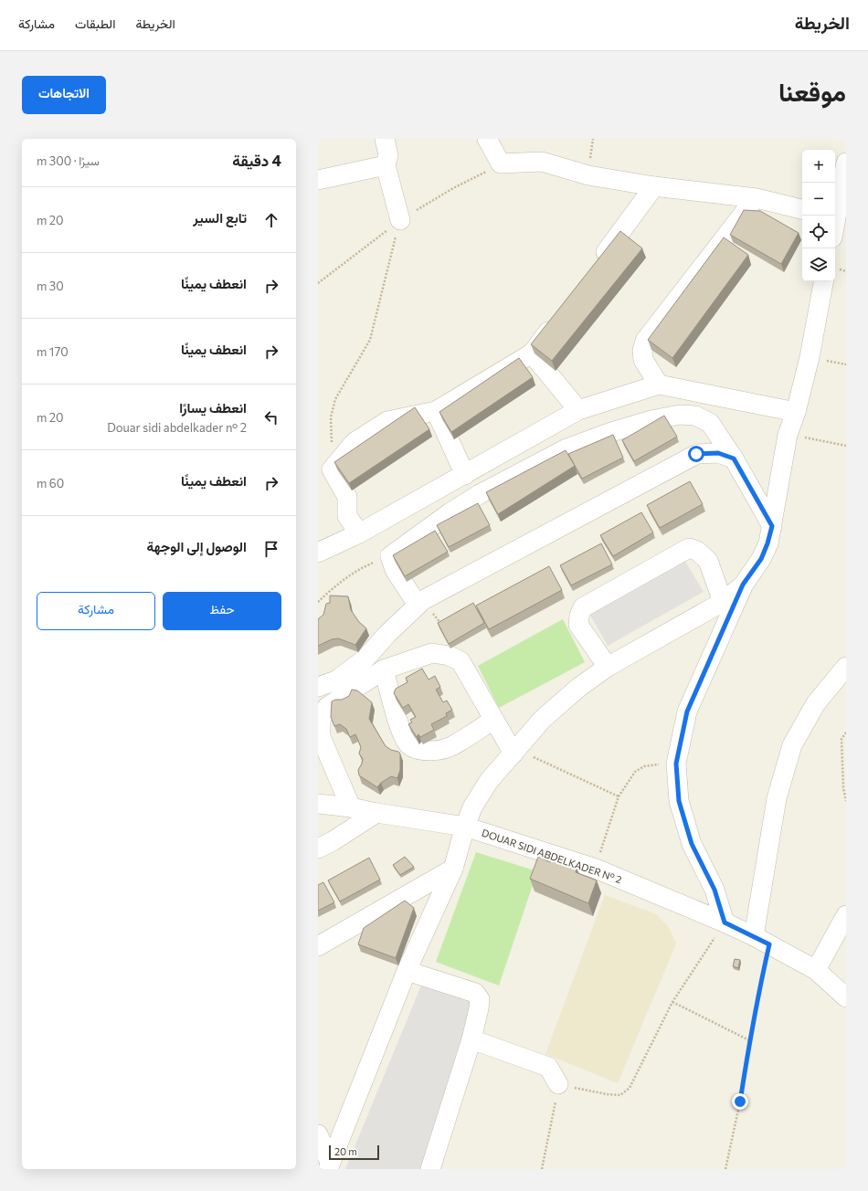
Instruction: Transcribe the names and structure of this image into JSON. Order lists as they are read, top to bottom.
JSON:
{
  "streets": {
    "street": ["DOUAR SIDI ABDELKADER N° 2"]
  },
  "scale_bar": "20 m",
  "page": {
    "header": "الخريطة",
    "nav": ["الخريطة", "الطبقات", "مشاركة"],
    "title": "موقعنا",
    "buttons": [
      "الاتجاهات",
      ["حفظ", "مشاركة"]
    ],
    "heading": ["4 دقيقة", "سيرًا · 300 m"],
    "map_buttons": ["+", "−"],
    "list": [
      ["تابع السير", "20 m"],
      ["انعطف يمينًا", "30 m"],
      ["انعطف يمينًا", "170 m"],
      ["انعطف يسارًا", "Douar sidi abdelkader n° 2", "20 m"],
      ["انعطف يمينًا", "60 m"],
      "الوصول إلى الوجهة"
    ],
    "scale": "20 m"
  }
}
